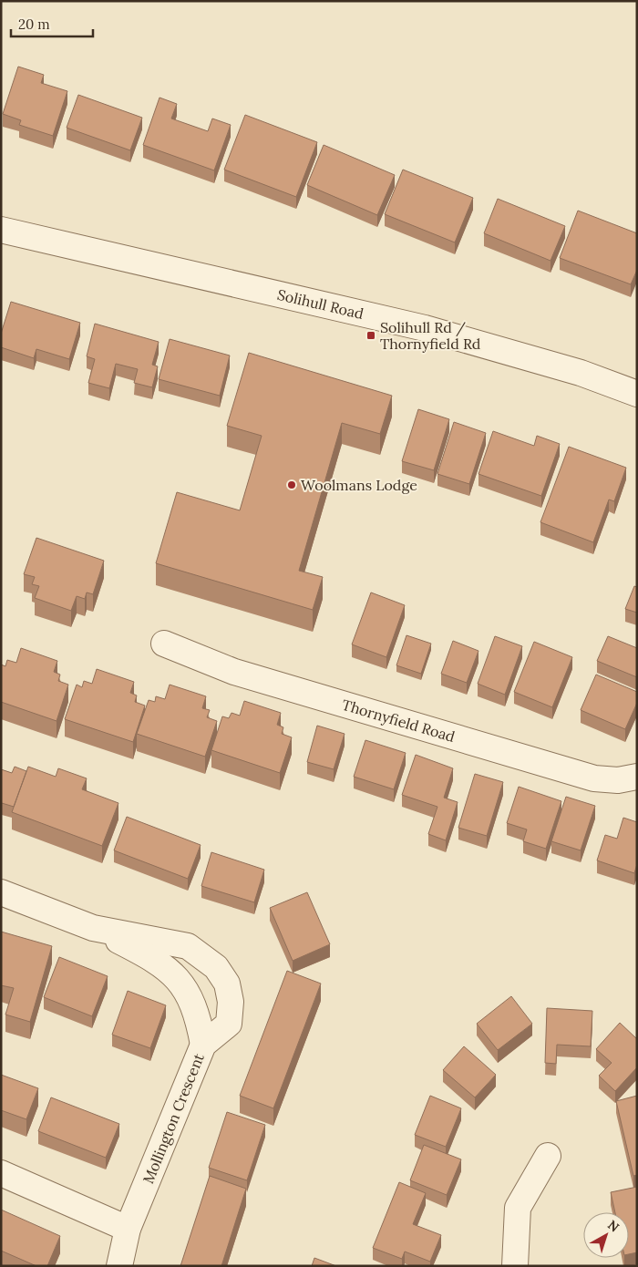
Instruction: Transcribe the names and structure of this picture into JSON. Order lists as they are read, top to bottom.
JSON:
{
  "streets": {
    "street": ["Solihull Road", "Thornyfield Road", "Mollington Crescent"]
  },
  "places": {
    "transit": ["Solihull Rd / Thornyfield Rd"],
    "other": ["Woolmans Lodge"]
  },
  "scale_bar": "20 m",
  "north": "top right"
}
